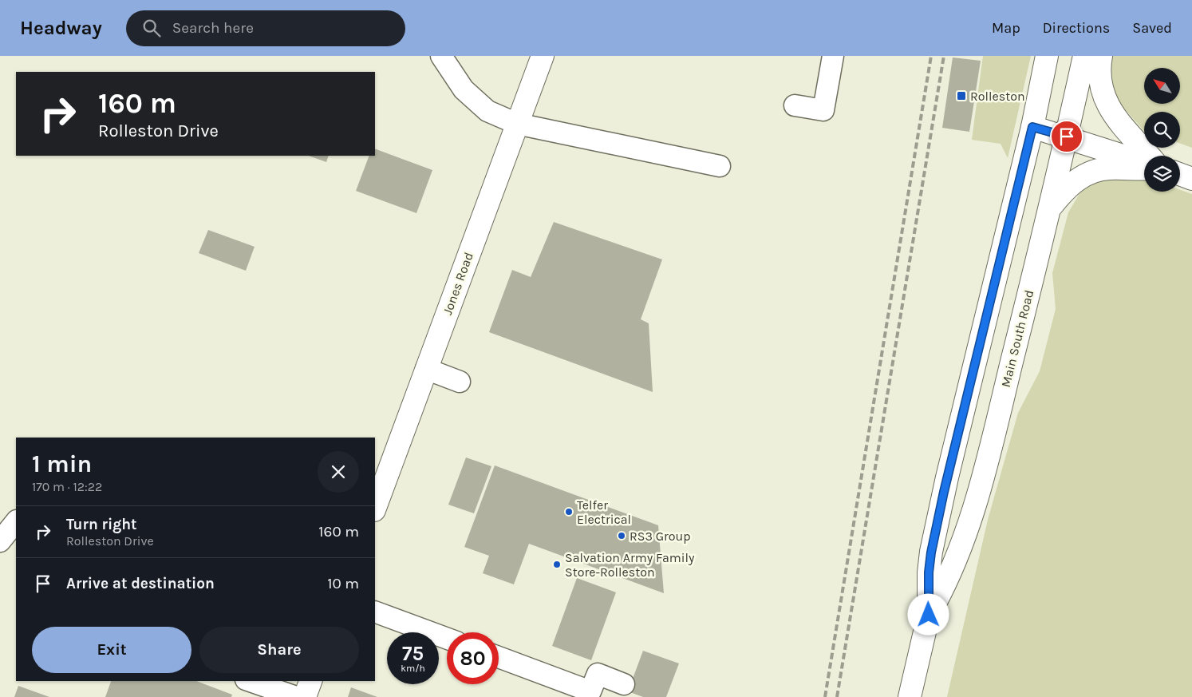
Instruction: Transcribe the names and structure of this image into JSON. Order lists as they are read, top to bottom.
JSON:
{
  "streets": {
    "main road": ["Jones Road", "Main South Road"]
  },
  "places": {
    "transit": ["Rolleston"],
    "other": ["Telfer Electrical", "RS3 Group", "Salvation Army Family Store-Rolleston"]
  },
  "north": "top left",
  "page": {
    "header": "Headway",
    "search": "Search here",
    "nav": ["Map", "Directions", "Saved"],
    "turn": ["160 m", "Rolleston Drive"],
    "heading": ["1 min", "170 m · 12:22"],
    "list": [
      {
        "name": "Turn right",
        "note": "Rolleston Drive",
        "value": "160 m"
      },
      {
        "name": "Arrive at destination",
        "value": "10 m"
      }
    ],
    "buttons": ["Exit", "Share"],
    "speed": "75 km/h",
    "limit": "80"
  }
}
